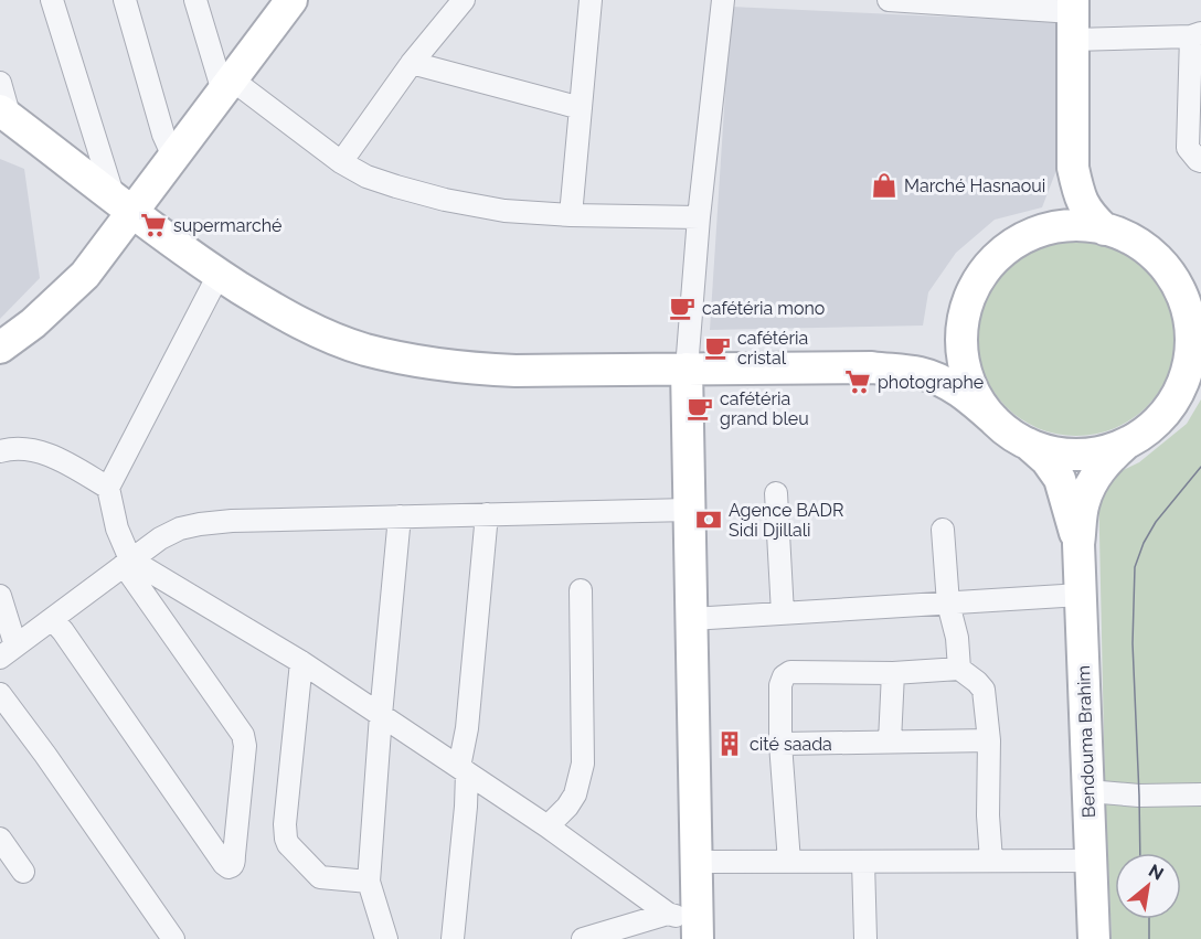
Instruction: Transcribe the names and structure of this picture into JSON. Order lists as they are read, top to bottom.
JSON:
{
  "streets": {
    "main road": ["Bendouma Brahim"]
  },
  "places": {
    "shop": ["Marché Hasnaoui"],
    "supermarket": ["supermarché", "photographe"],
    "cafe": ["cafétéria mono", "cafétéria cristal", "cafétéria grand bleu"],
    "bank": ["Agence BADR Sidi Djillali"],
    "building": ["cité saada"]
  },
  "north": "top right"
}
